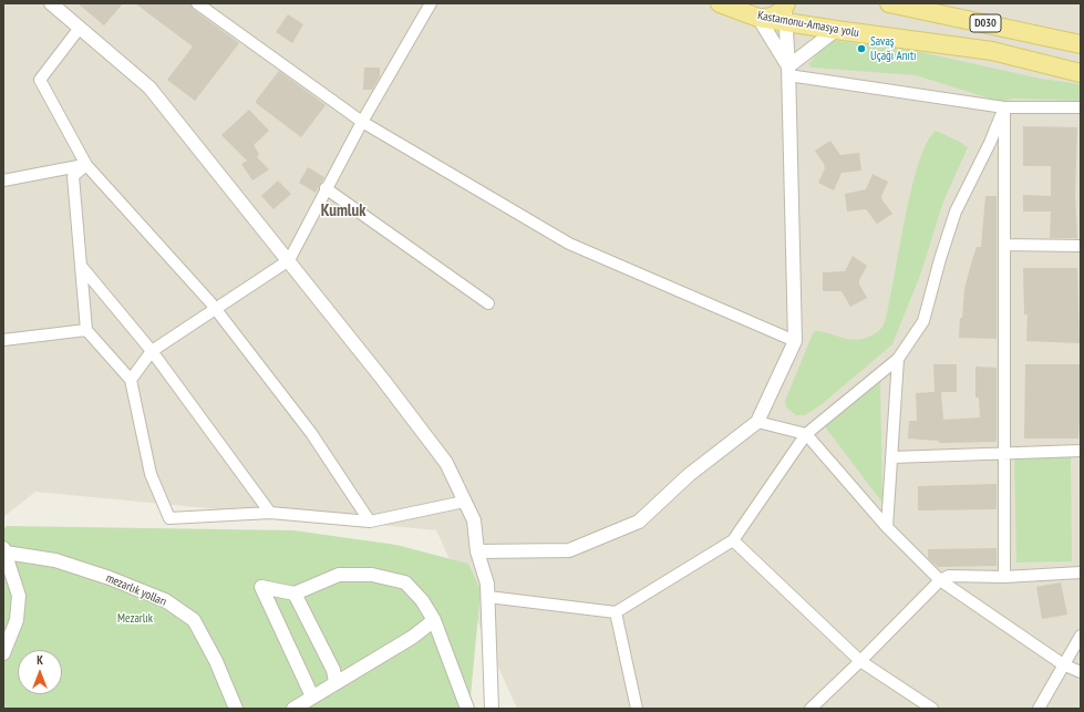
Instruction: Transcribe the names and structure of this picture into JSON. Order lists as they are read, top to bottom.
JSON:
{
  "streets": {
    "main road": ["D030", "Kastamonu-Amasya yolu"],
    "street": ["mezarlık yolları"]
  },
  "districts": ["Kumluk"],
  "parks": ["Mezarlık"],
  "places": ["Savaş Uçağı Anıtı"],
  "north": "top"
}
